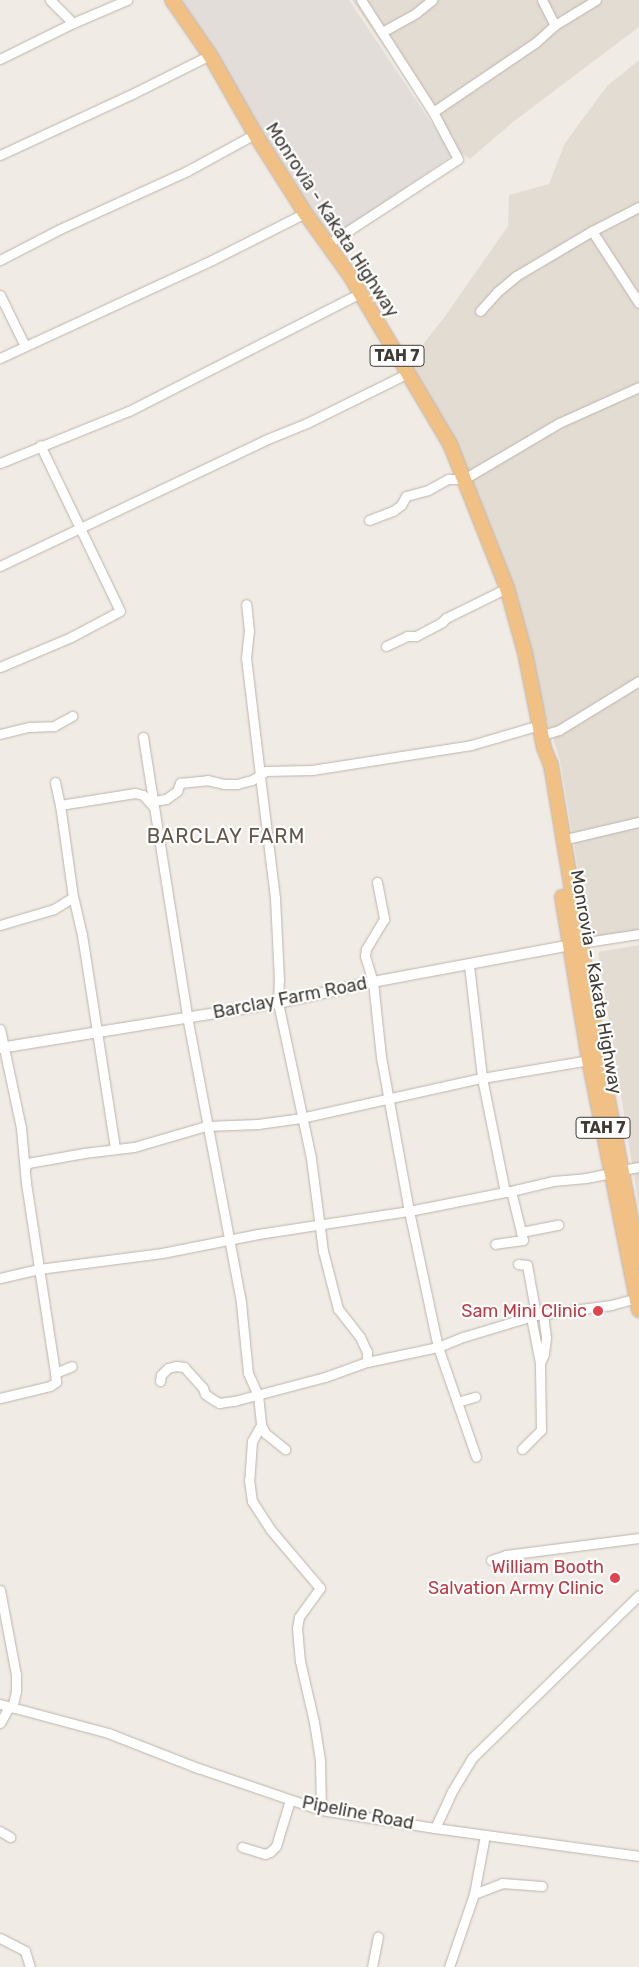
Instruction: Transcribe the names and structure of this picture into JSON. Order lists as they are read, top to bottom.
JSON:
{
  "streets": {
    "highway": ["Monrovia - Kakata Highway", "TAH 7"],
    "street": ["Barclay Farm Road", "Pipeline Road"]
  },
  "crossings": [
    ["Monrovia - Kakata Highway", "Barclay Farm Road"]
  ],
  "districts": ["BARCLAY FARM"],
  "places": ["Sam Mini Clinic", "William Booth Salvation Army Clinic"]
}
